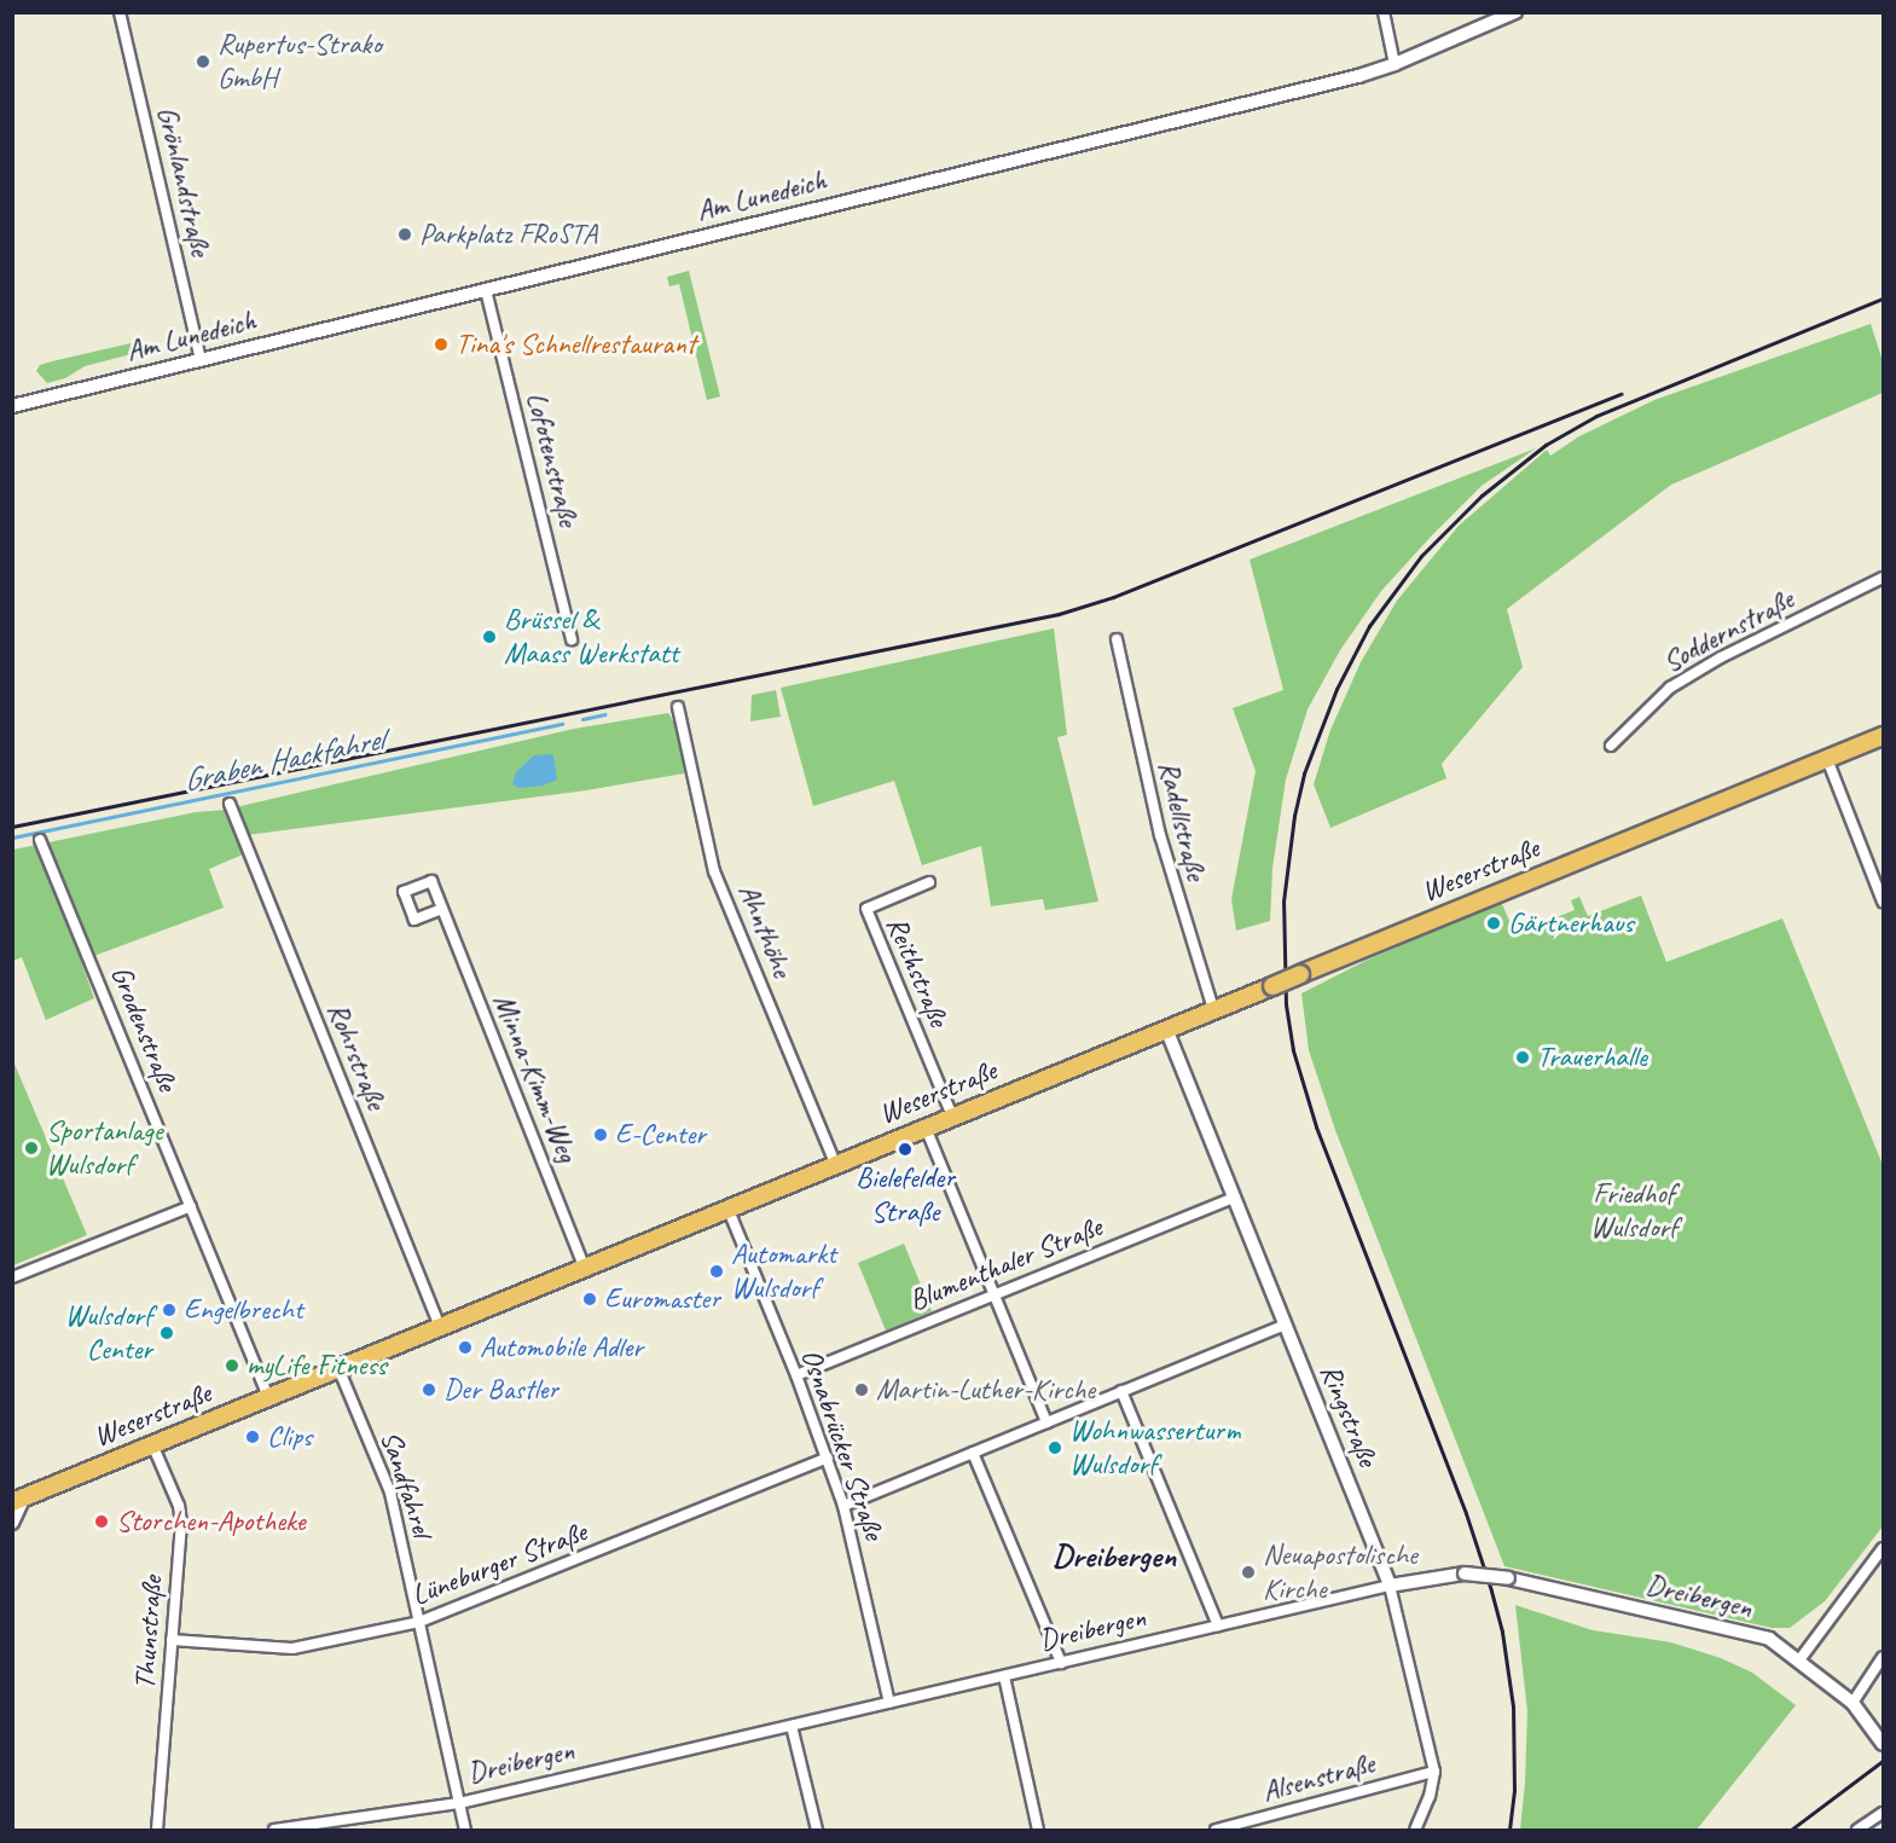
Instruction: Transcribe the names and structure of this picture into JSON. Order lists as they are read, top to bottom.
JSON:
{
  "streets": {
    "main road": ["Weserstraße"],
    "street": [
      "Grönlandstraße",
      "Am Lunedeich",
      "Lofotenstraße",
      "Soddernstraße",
      "Radellstraße",
      "Ahnthöhe",
      "Reithstraße",
      "Grodenstraße",
      "Rohrstraße",
      "Minna-Kimm-Weg",
      "Blumenthaler Straße",
      "Ringstraße",
      "Osnabrücker Straße",
      "Sandfahrel",
      "Lüneburger Straße",
      "Dreibergen",
      "Thunstraße",
      "Alsenstraße"
    ]
  },
  "crossings": [
    ["Grönlandstraße", "Am Lunedeich"],
    ["Am Lunedeich", "Lofotenstraße"],
    ["Radellstraße", "Weserstraße"],
    ["Weserstraße", "Ahnthöhe"],
    ["Weserstraße", "Reithstraße"],
    ["Weserstraße", "Grodenstraße"],
    ["Weserstraße", "Rohrstraße"],
    ["Weserstraße", "Minna-Kimm-Weg"],
    ["Weserstraße", "Ringstraße"],
    ["Weserstraße", "Osnabrücker Straße"],
    ["Weserstraße", "Sandfahrel"],
    ["Weserstraße", "Thunstraße"],
    ["Blumenthaler Straße", "Ringstraße"],
    ["Blumenthaler Straße", "Osnabrücker Straße"],
    ["Ringstraße", "Dreibergen"],
    ["Ringstraße", "Alsenstraße"],
    ["Osnabrücker Straße", "Lüneburger Straße"],
    ["Osnabrücker Straße", "Dreibergen"],
    ["Sandfahrel", "Lüneburger Straße"],
    ["Sandfahrel", "Dreibergen"],
    ["Lüneburger Straße", "Thunstraße"]
  ],
  "districts": ["Dreibergen"],
  "water": ["Graben Hackfahrel"],
  "parks": ["Friedhof Wulsdorf"],
  "places": [
    "Rupertus-Strako GmbH",
    "Parkplatz FRoSTA",
    "Tina's Schnellrestaurant",
    "Brüssel & Maass Werkstatt",
    "Gärtnerhaus",
    "Trauerhalle",
    "E-Center",
    "Sportanlage Wulsdorf",
    "Bielefelder Straße",
    "Automarkt Wulsdorf",
    "Euromaster",
    "Engelbrecht",
    "Wulsdorf Center",
    "Automobile Adler",
    "myLife Fitness",
    "Der Bastler",
    "Martin-Luther-Kirche",
    "Clips",
    "Wohnwasserturm Wulsdorf",
    "Storchen-Apotheke",
    "Neuapostolische Kirche"
  ]
}
